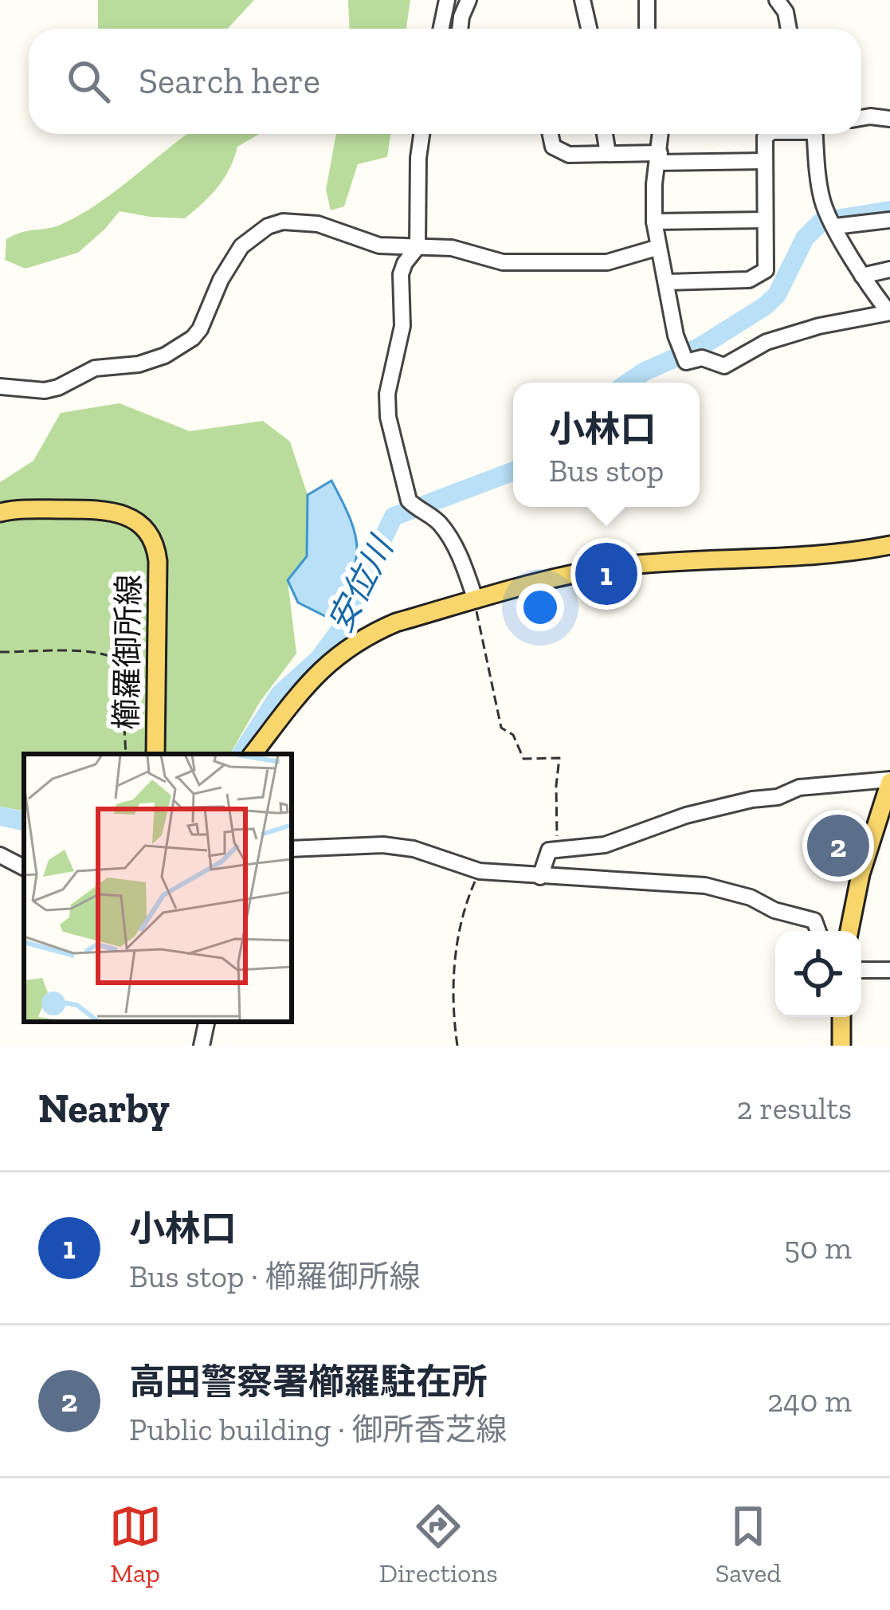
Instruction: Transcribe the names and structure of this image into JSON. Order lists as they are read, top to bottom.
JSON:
{
  "streets": {
    "main road": ["櫛羅御所線"]
  },
  "water": ["安位川"],
  "page": {
    "search": "Search here",
    "popup": ["小林口", "Bus stop"],
    "pins": ["1", "2"],
    "heading": ["Nearby", "2 results"],
    "list": [
      {
        "mark": "1",
        "name": "小林口",
        "note": "Bus stop · 櫛羅御所線",
        "value": "50 m"
      },
      {
        "mark": "2",
        "name": "高田警察署櫛羅駐在所",
        "note": "Public building · 御所香芝線",
        "value": "240 m"
      }
    ],
    "nav": ["Map", "Directions", "Saved"]
  }
}
